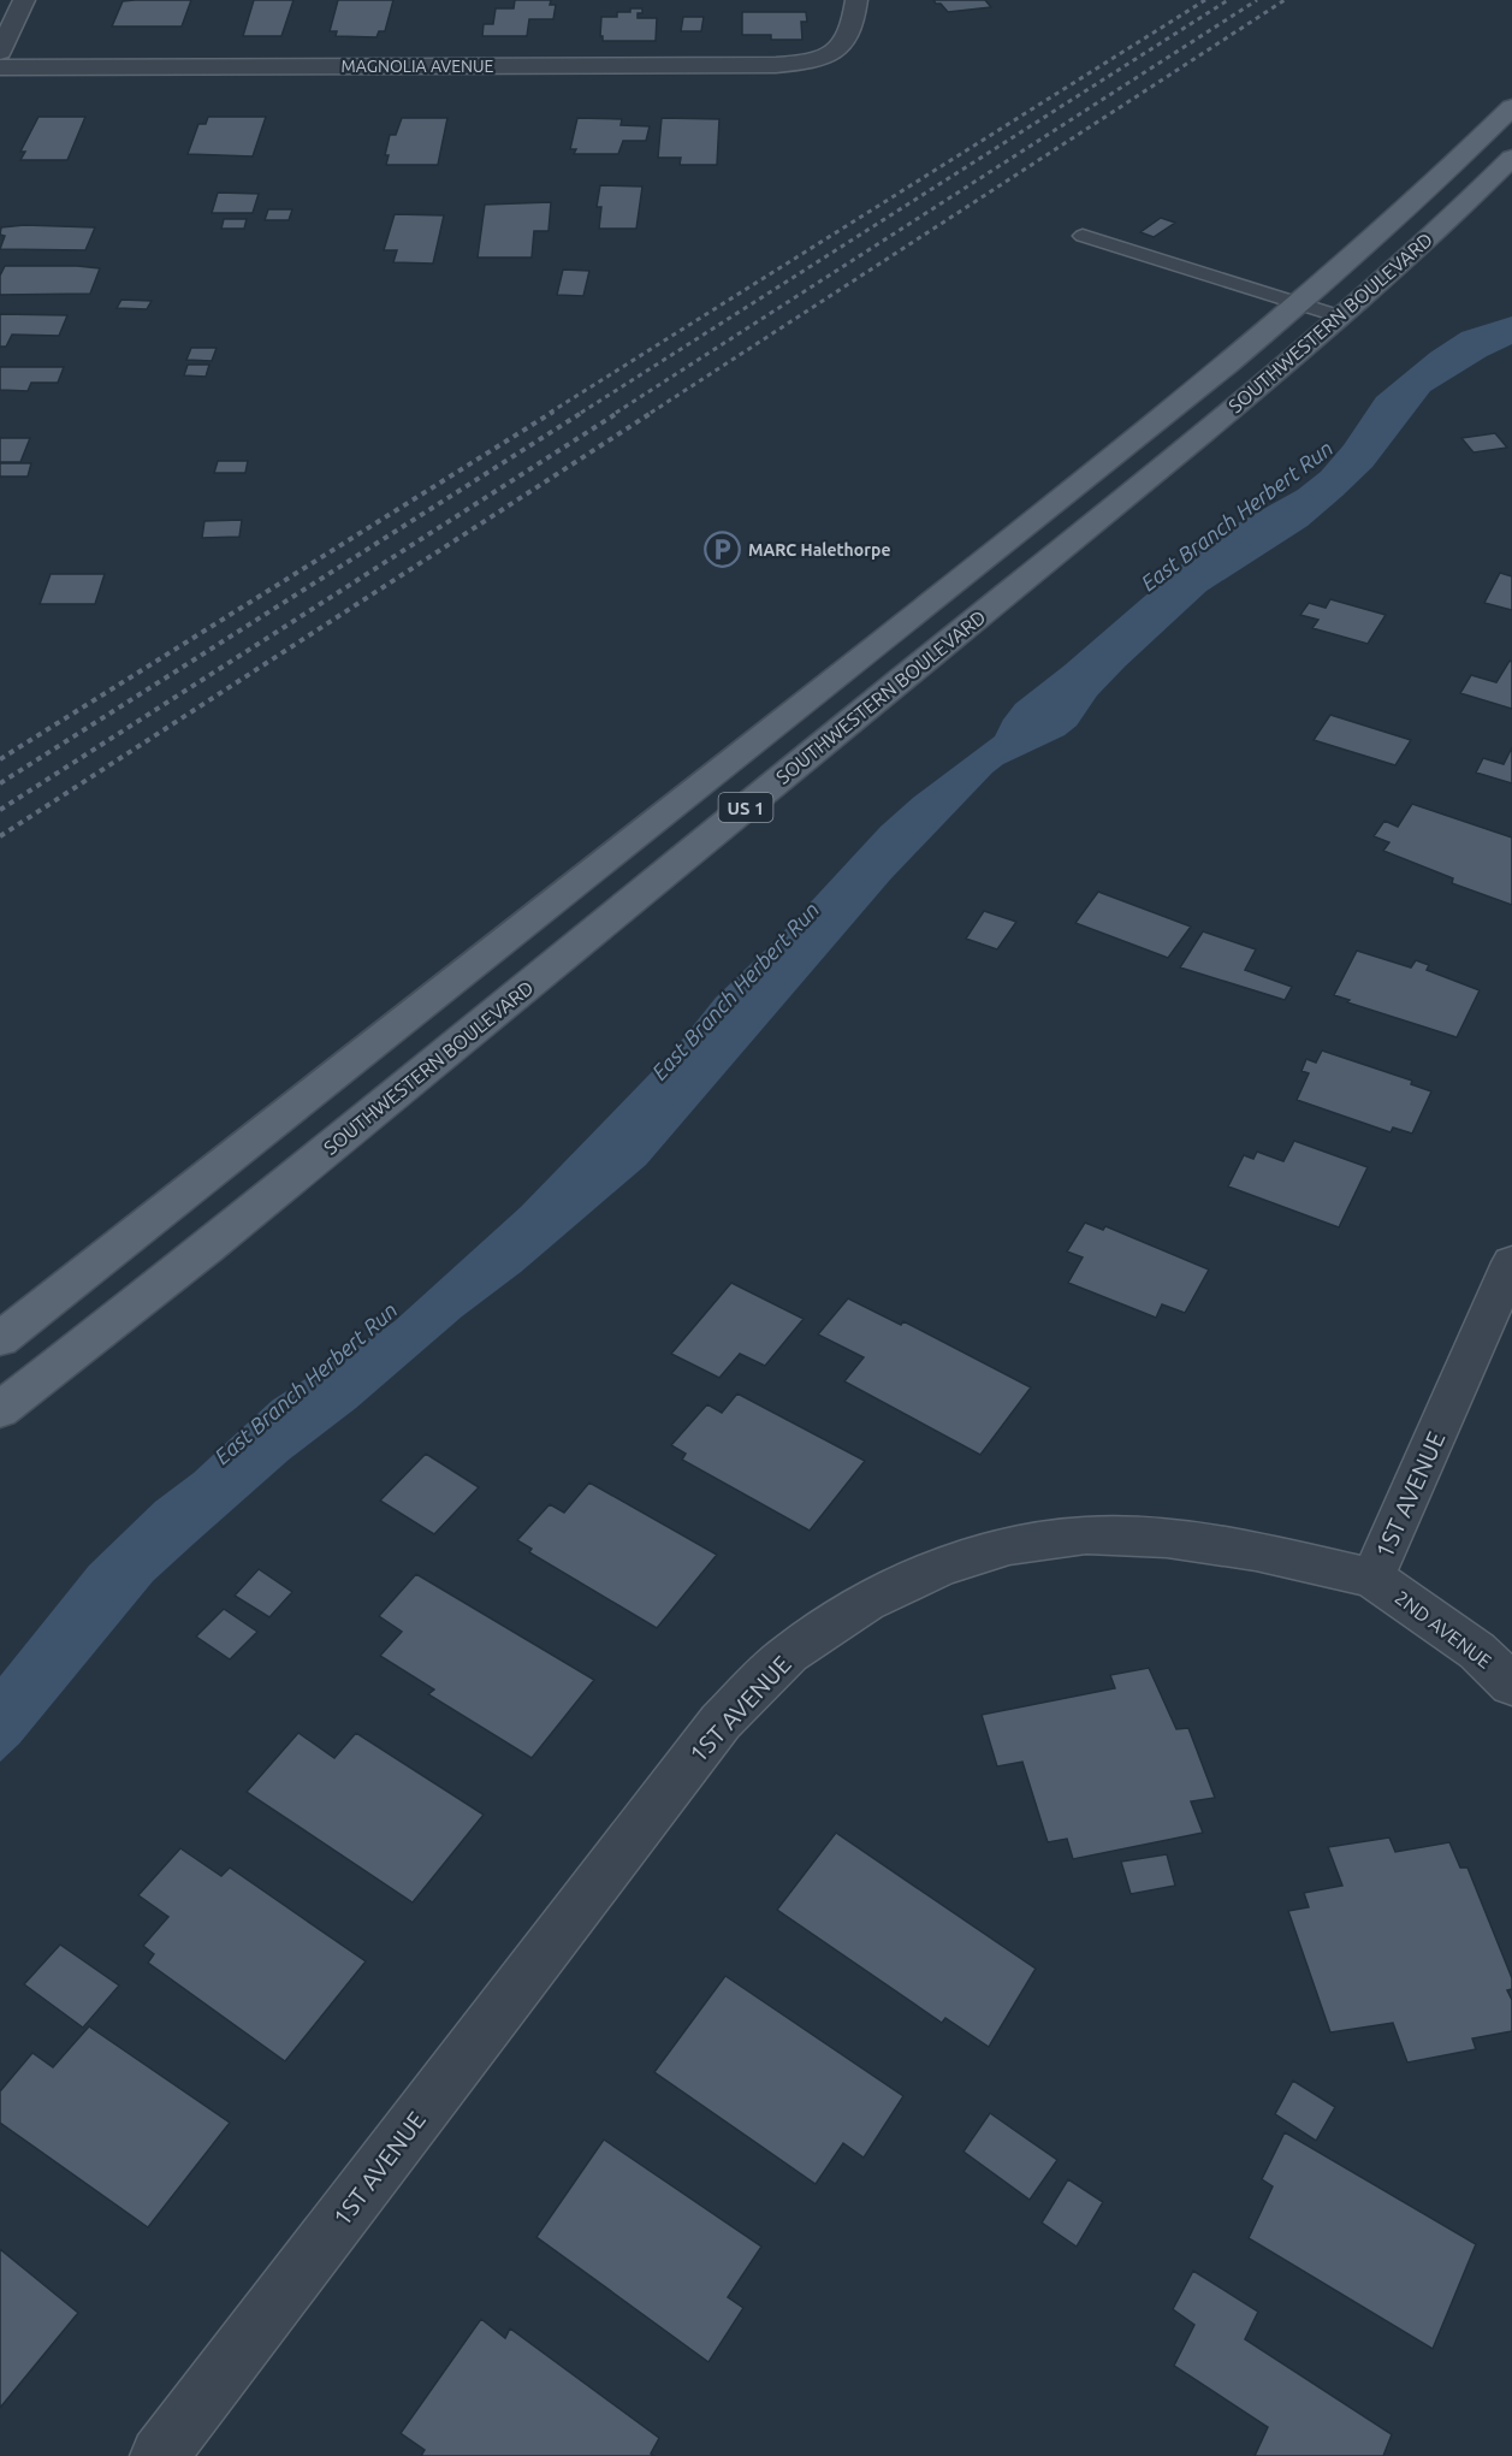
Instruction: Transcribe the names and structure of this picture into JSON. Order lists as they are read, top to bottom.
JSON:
{
  "streets": {
    "main road": ["SOUTHWESTERN BOULEVARD", "US 1"],
    "street": ["MAGNOLIA AVENUE", "1ST AVENUE", "2ND AVENUE"]
  },
  "crossings": [
    ["1ST AVENUE", "2ND AVENUE"]
  ],
  "water": ["East Branch Herbert Run"],
  "places": {
    "parking": ["MARC Halethorpe"]
  }
}
